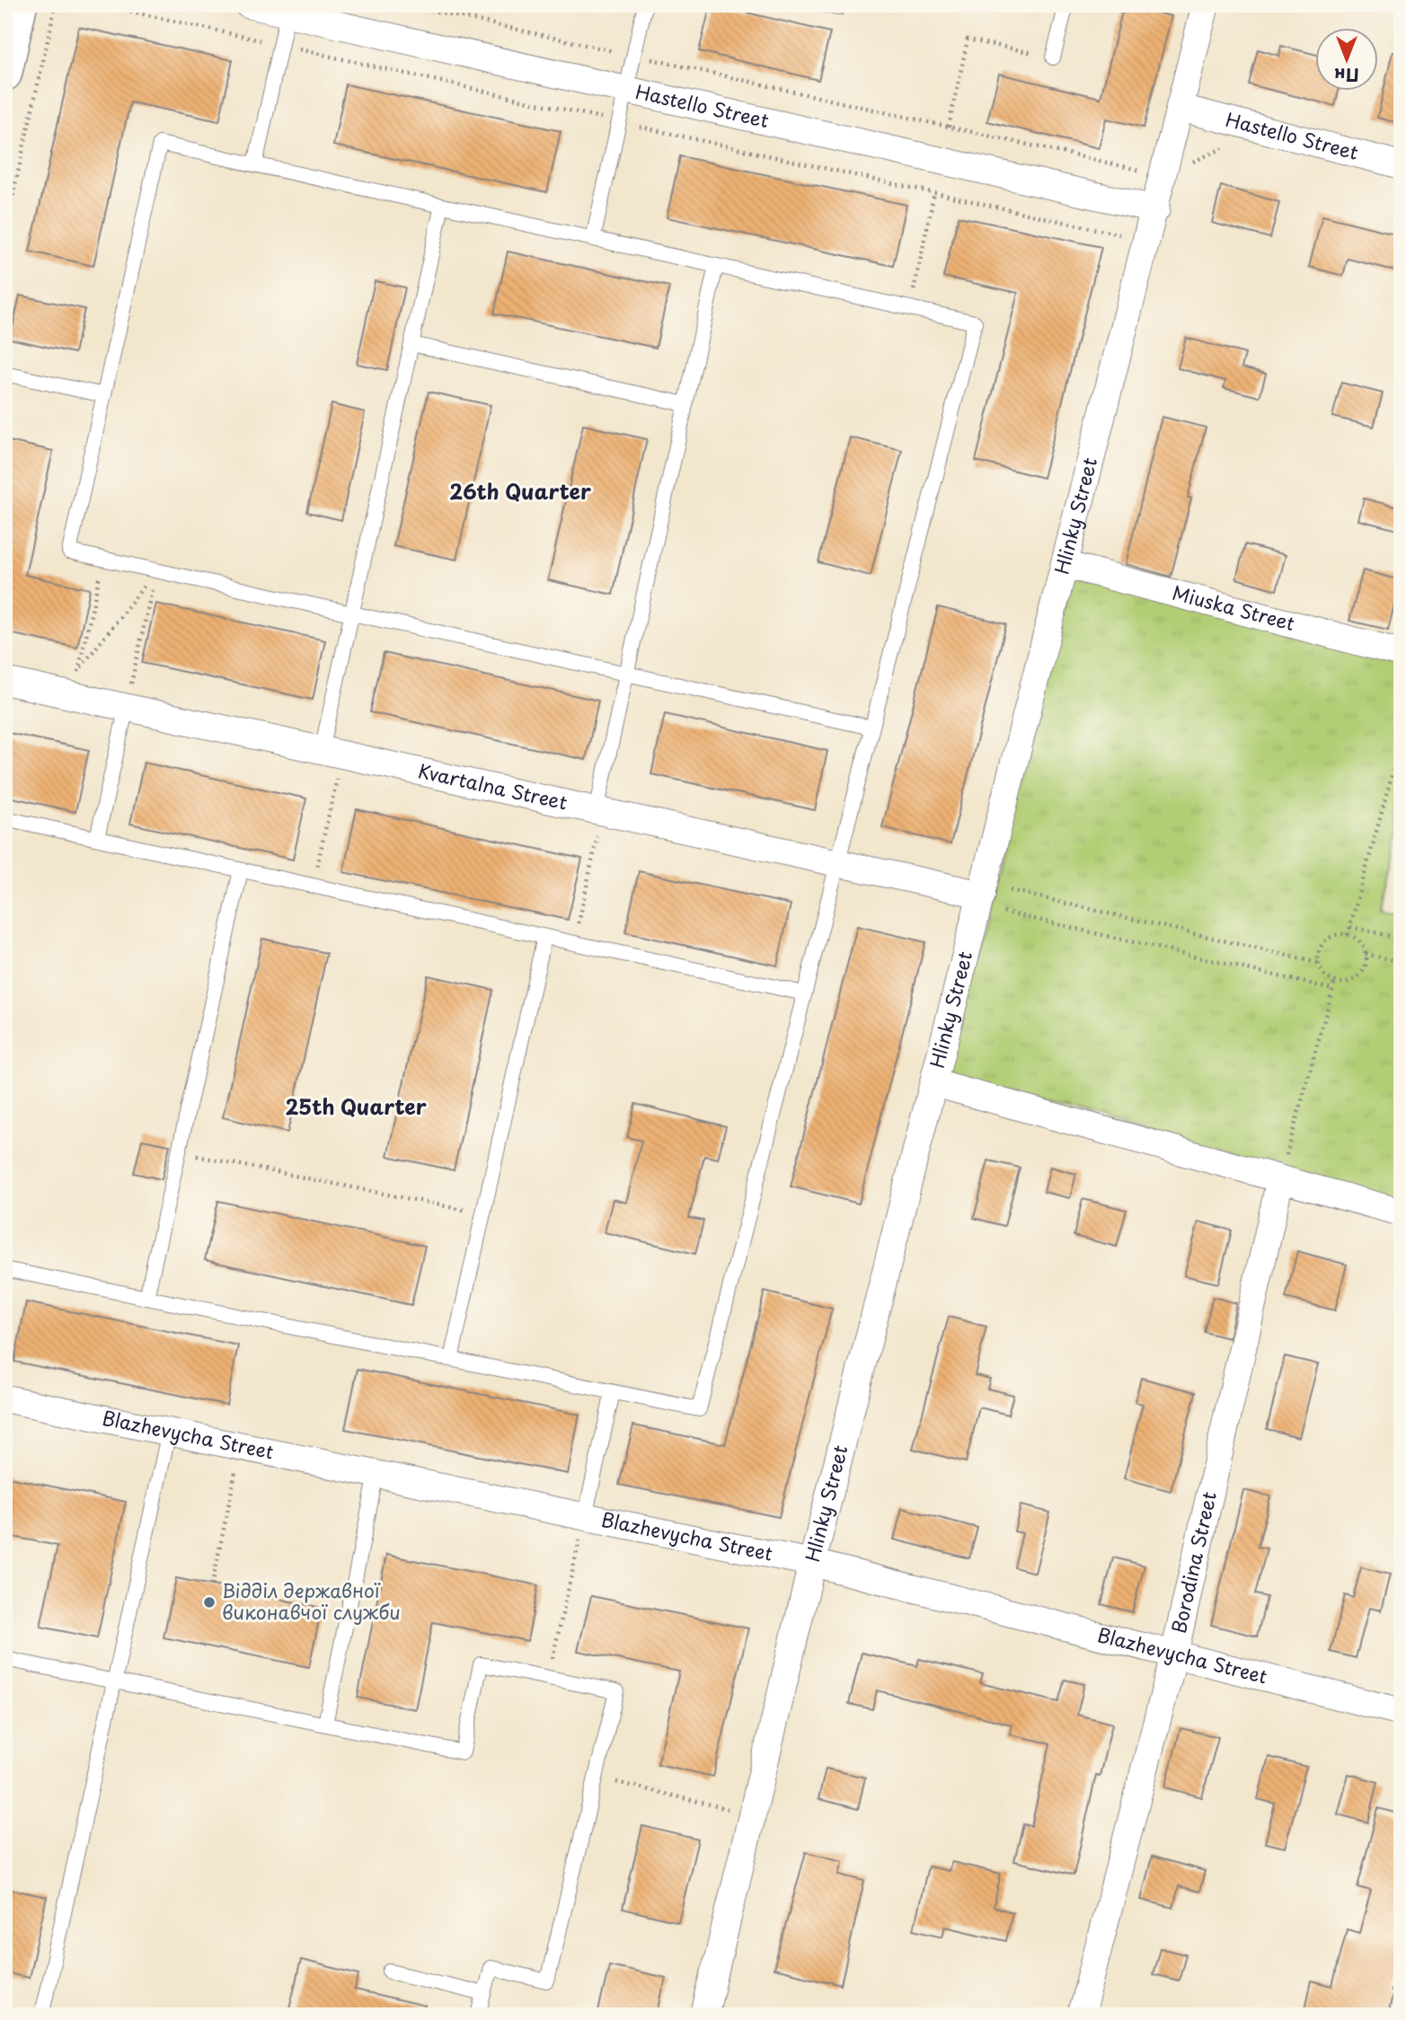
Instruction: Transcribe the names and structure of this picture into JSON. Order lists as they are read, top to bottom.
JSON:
{
  "streets": {
    "street": [
      "Hastello Street",
      "Hlinky Street",
      "Miuska Street",
      "Kvartalna Street",
      "Blazhevycha Street",
      "Borodina Street"
    ]
  },
  "crossings": [
    ["Hastello Street", "Hlinky Street"],
    ["Hlinky Street", "Miuska Street"],
    ["Hlinky Street", "Kvartalna Street"],
    ["Hlinky Street", "Blazhevycha Street"],
    ["Blazhevycha Street", "Borodina Street"]
  ],
  "districts": ["26th Quarter", "25th Quarter"],
  "places": ["Відділ державної виконавчої служби"],
  "north": "bottom"
}
